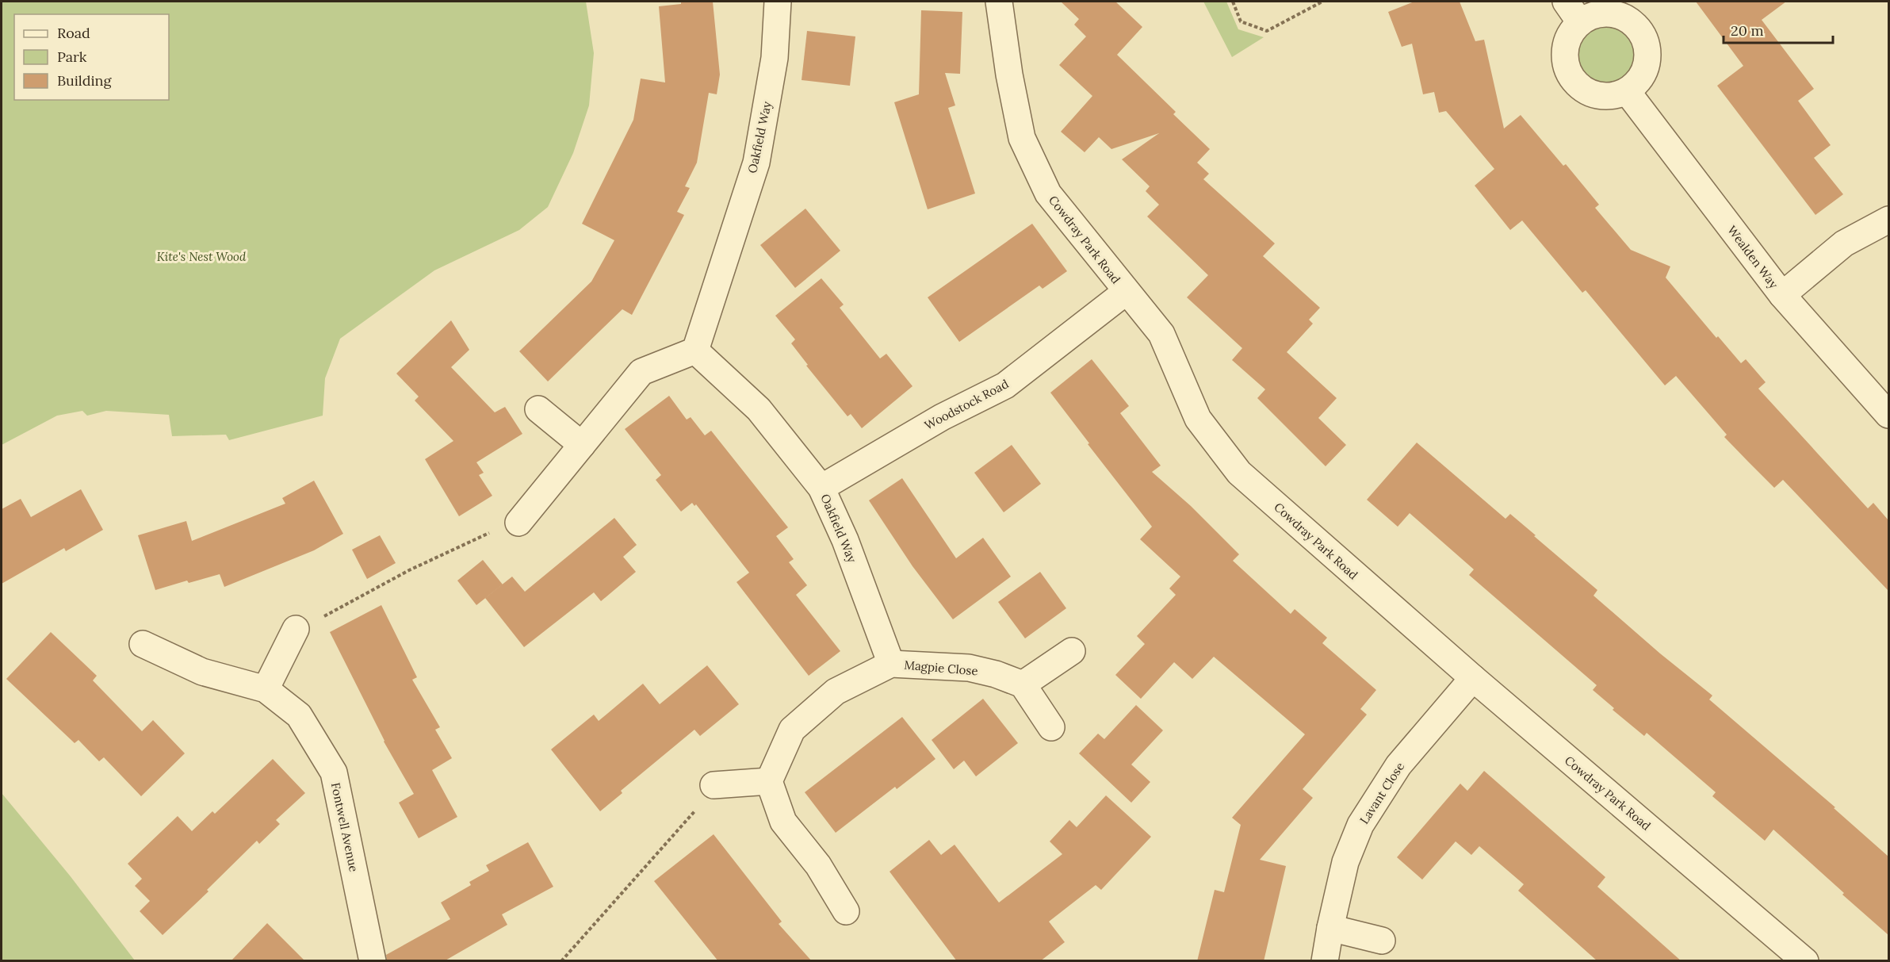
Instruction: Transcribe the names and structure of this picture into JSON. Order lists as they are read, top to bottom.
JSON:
{
  "streets": {
    "street": [
      "Oakfield Way",
      "Cowdray Park Road",
      "Wealden Way",
      "Woodstock Road",
      "Magpie Close",
      "Lavant Close",
      "Fontwell Avenue"
    ]
  },
  "crossings": [
    ["Oakfield Way", "Woodstock Road"],
    ["Oakfield Way", "Magpie Close"],
    ["Cowdray Park Road", "Woodstock Road"],
    ["Cowdray Park Road", "Lavant Close"]
  ],
  "parks": ["Kite's Nest Wood"],
  "legend": ["Road", "Park", "Building"],
  "scale_bar": "20 m"
}
